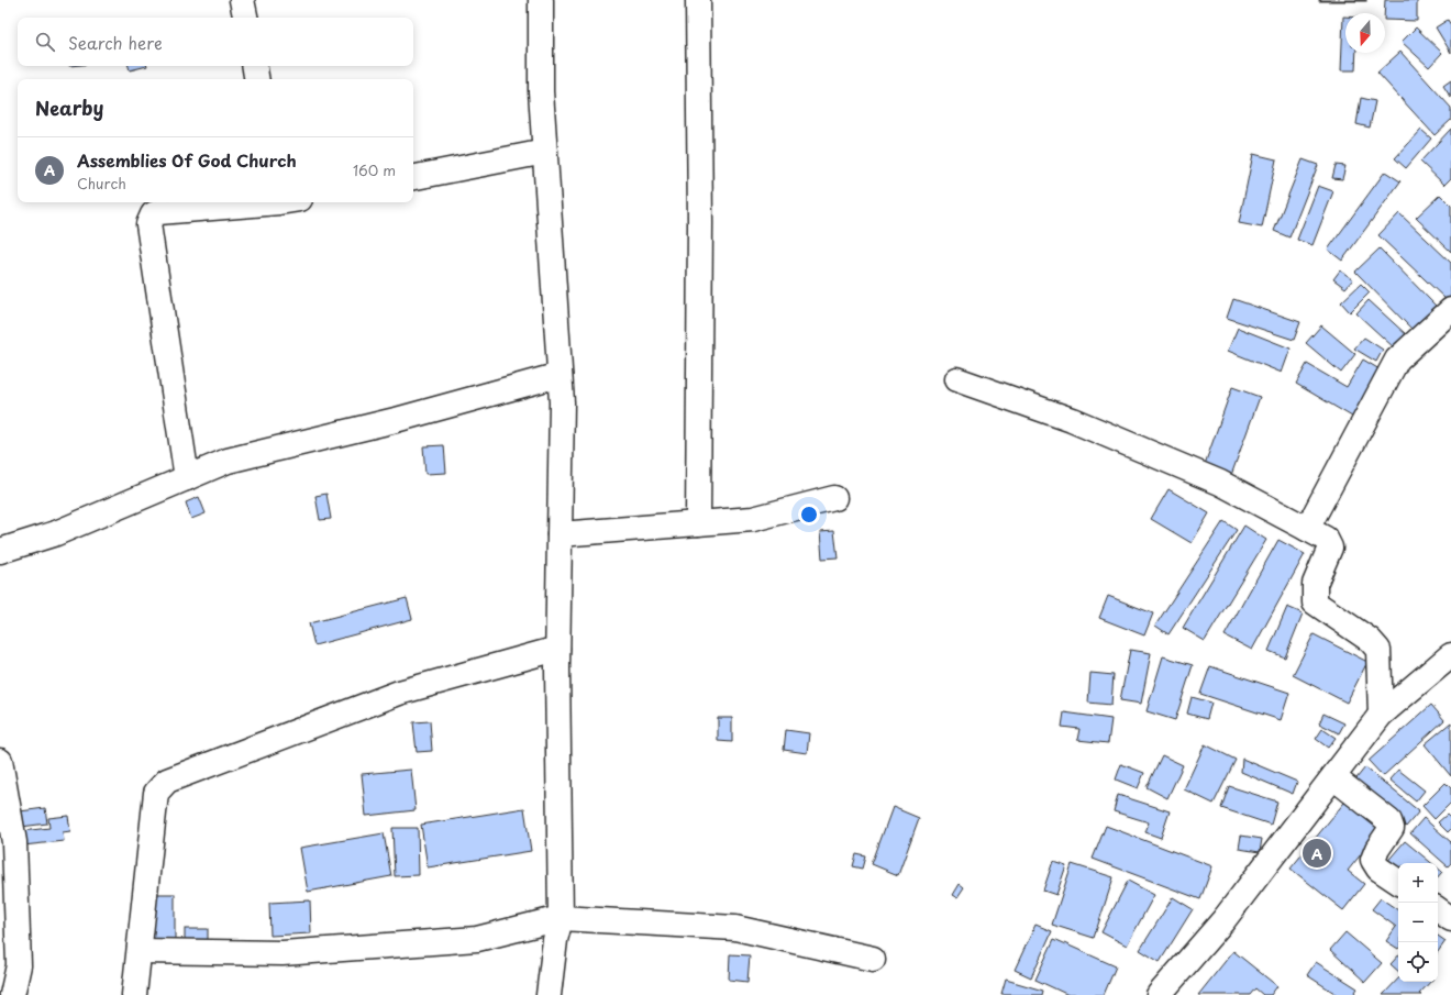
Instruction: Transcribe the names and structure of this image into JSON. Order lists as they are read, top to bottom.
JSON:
{
  "north": "bottom",
  "page": {
    "search": "Search here",
    "heading": "Nearby",
    "list": [
      {
        "mark": "A",
        "name": "Assemblies Of God Church",
        "note": "Church",
        "value": "160 m"
      }
    ],
    "pins": "A",
    "map_buttons": ["+", "−"]
  }
}
